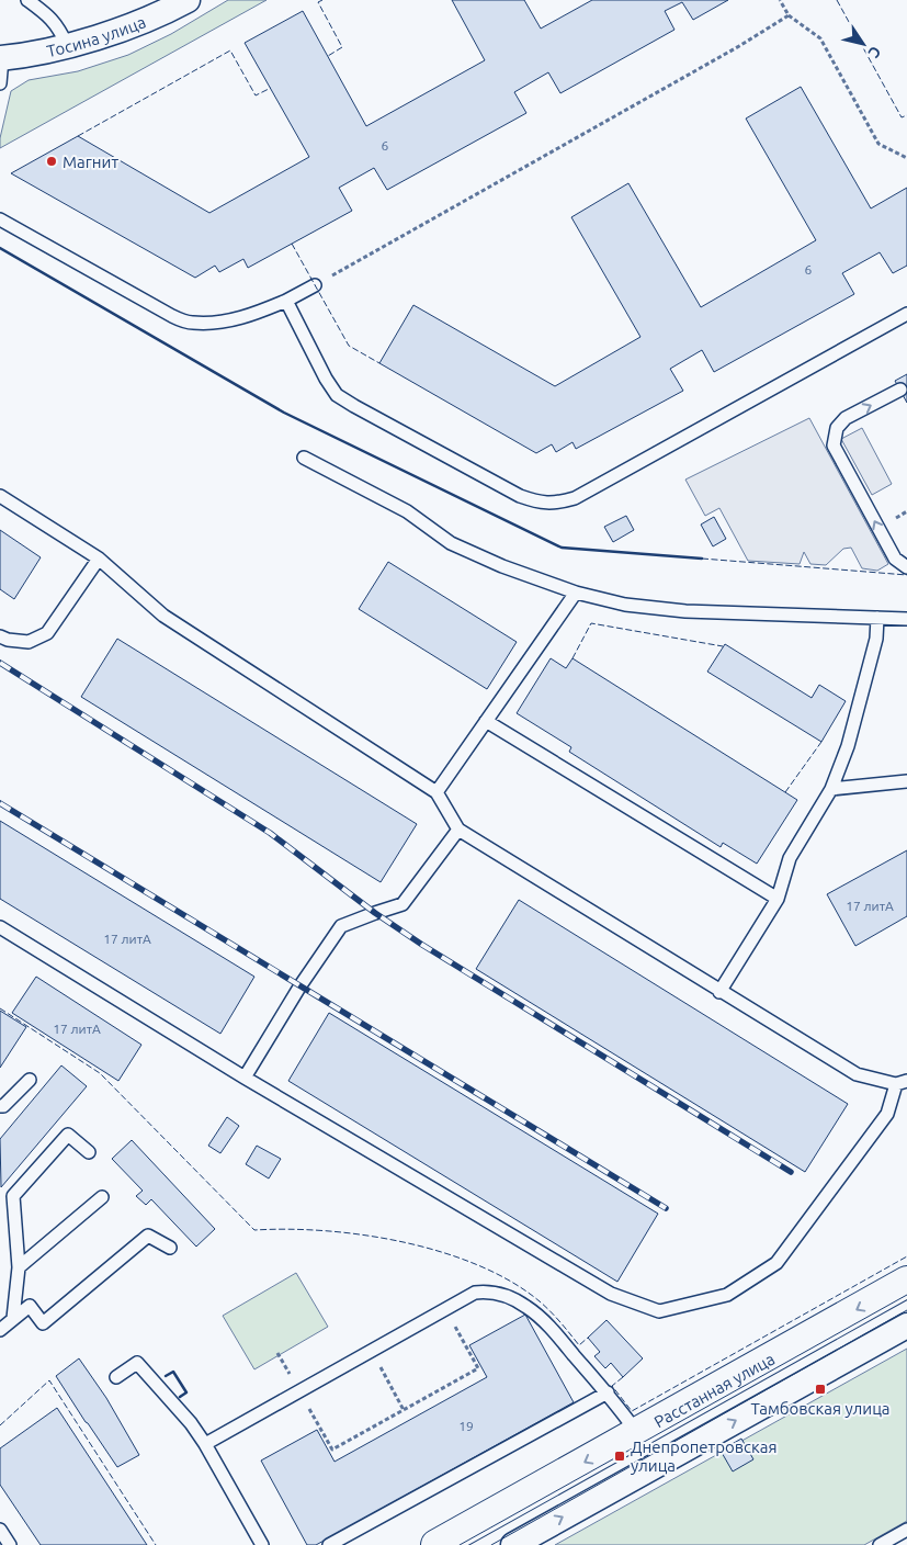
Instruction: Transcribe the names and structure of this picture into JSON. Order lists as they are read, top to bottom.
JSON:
{
  "streets": {
    "street": ["Тосина улица", "Расстанная улица"]
  },
  "places": {
    "other": ["Магнит"],
    "transit": ["Тамбовская улица", "Днепропетровская улица"]
  },
  "house_numbers": [
    "6",
    "6",
    "17 литА",
    "17 литА",
    "17 литА",
    "19"
  ],
  "north": "bottom right"
}
